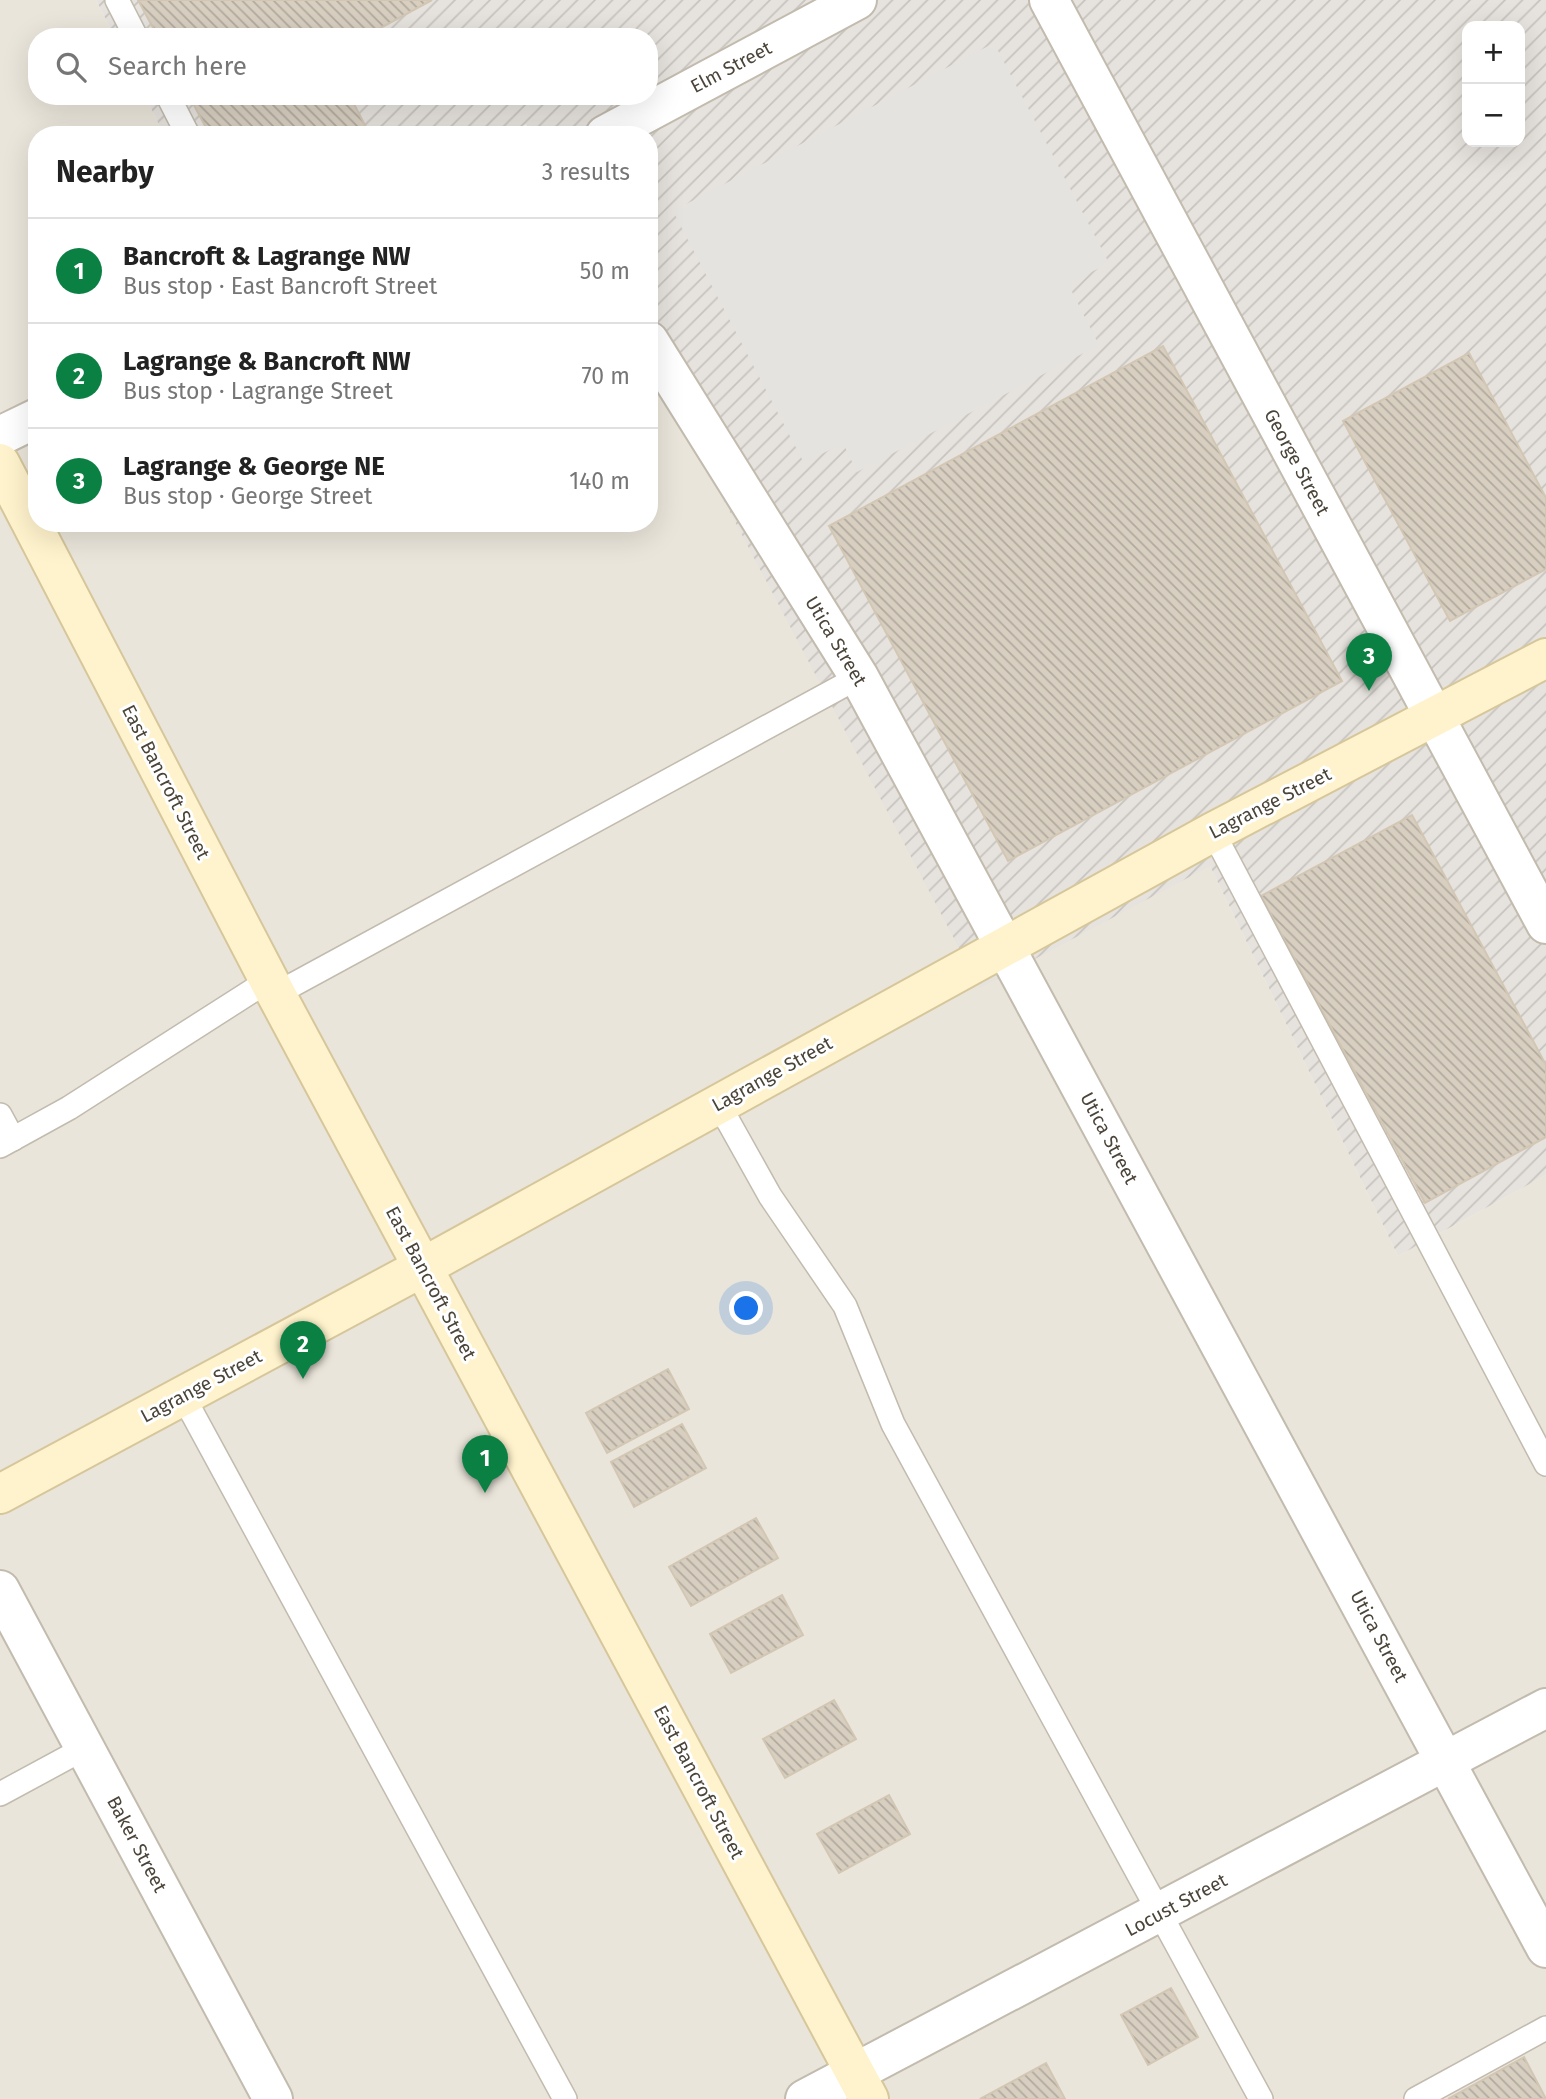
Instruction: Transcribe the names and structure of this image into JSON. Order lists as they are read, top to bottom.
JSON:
{
  "streets": {
    "street": [
      "Elm Street",
      "George Street",
      "Utica Street",
      "East Bancroft Street",
      "Lagrange Street",
      "Baker Street",
      "Locust Street"
    ]
  },
  "crossings": [
    ["George Street", "Lagrange Street"],
    ["Utica Street", "Lagrange Street"],
    ["Utica Street", "Locust Street"],
    ["East Bancroft Street", "Lagrange Street"],
    ["East Bancroft Street", "Locust Street"]
  ],
  "page": {
    "map_buttons": ["+", "−"],
    "search": "Search here",
    "heading": ["Nearby", "3 results"],
    "list": [
      {
        "mark": "1",
        "name": "Bancroft & Lagrange NW",
        "note": "Bus stop · East Bancroft Street",
        "value": "50 m"
      },
      {
        "mark": "2",
        "name": "Lagrange & Bancroft NW",
        "note": "Bus stop · Lagrange Street",
        "value": "70 m"
      },
      {
        "mark": "3",
        "name": "Lagrange & George NE",
        "note": "Bus stop · George Street",
        "value": "140 m"
      }
    ],
    "pins": ["3", "2", "1"]
  }
}
